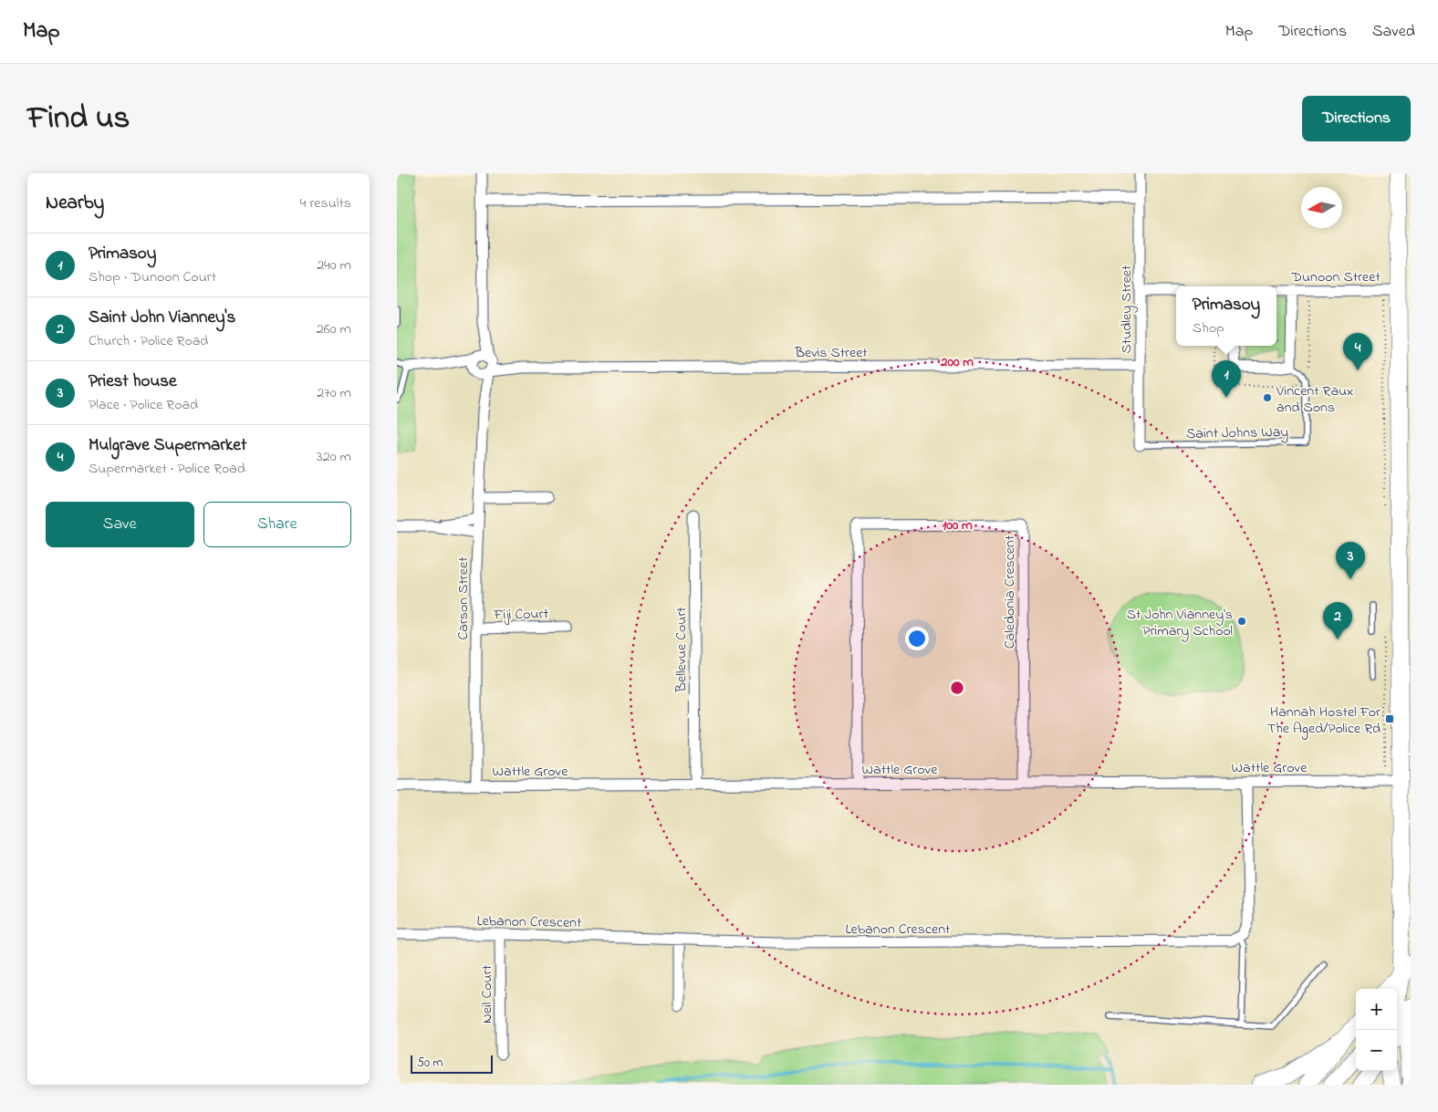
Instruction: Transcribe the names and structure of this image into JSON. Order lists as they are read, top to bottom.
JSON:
{
  "streets": {
    "street": [
      "Dunoon Street",
      "Studley Street",
      "Bevis Street",
      "Caledonia Crescent",
      "Carson Street",
      "Fiji Court",
      "Bellevue Court",
      "Wattle Grove",
      "Lebanon Crescent",
      "Neil Court"
    ],
    "lane": ["Saint Johns Way"]
  },
  "crossings": [
    ["Studley Street", "Bevis Street"],
    ["Studley Street", "Saint Johns Way"],
    ["Bevis Street", "Carson Street"],
    ["Caledonia Crescent", "Wattle Grove"],
    ["Carson Street", "Fiji Court"],
    ["Carson Street", "Wattle Grove"],
    ["Bellevue Court", "Wattle Grove"],
    ["Lebanon Crescent", "Neil Court"]
  ],
  "places": {
    "other": ["Vincent Raux and Sons", "St John Vianney's Primary School"],
    "transit": ["Hannah Hostel For The Aged/Police Rd"]
  },
  "scale_bar": "50 m",
  "north": "left",
  "page": {
    "header": "Map",
    "nav": ["Map", "Directions", "Saved"],
    "title": "Find us",
    "buttons": [
      "Directions",
      ["Save", "Share"]
    ],
    "heading": ["Nearby", "4 results"],
    "list": [
      {
        "mark": "1",
        "name": "Primasoy",
        "note": "Shop · Dunoon Court",
        "value": "240 m"
      },
      {
        "mark": "2",
        "name": "Saint John Vianney's",
        "note": "Church · Police Road",
        "value": "260 m"
      },
      {
        "mark": "3",
        "name": "Priest house",
        "note": "Place · Police Road",
        "value": "270 m"
      },
      {
        "mark": "4",
        "name": "Mulgrave Supermarket",
        "note": "Supermarket · Police Road",
        "value": "320 m"
      }
    ],
    "popup": ["Primasoy", "Shop"],
    "pins": [
      "4",
      "1",
      "3",
      "2"
    ],
    "map_buttons": ["+", "−"],
    "scale": "50 m"
  },
  "rings": ["200 m", "100 m"]
}
